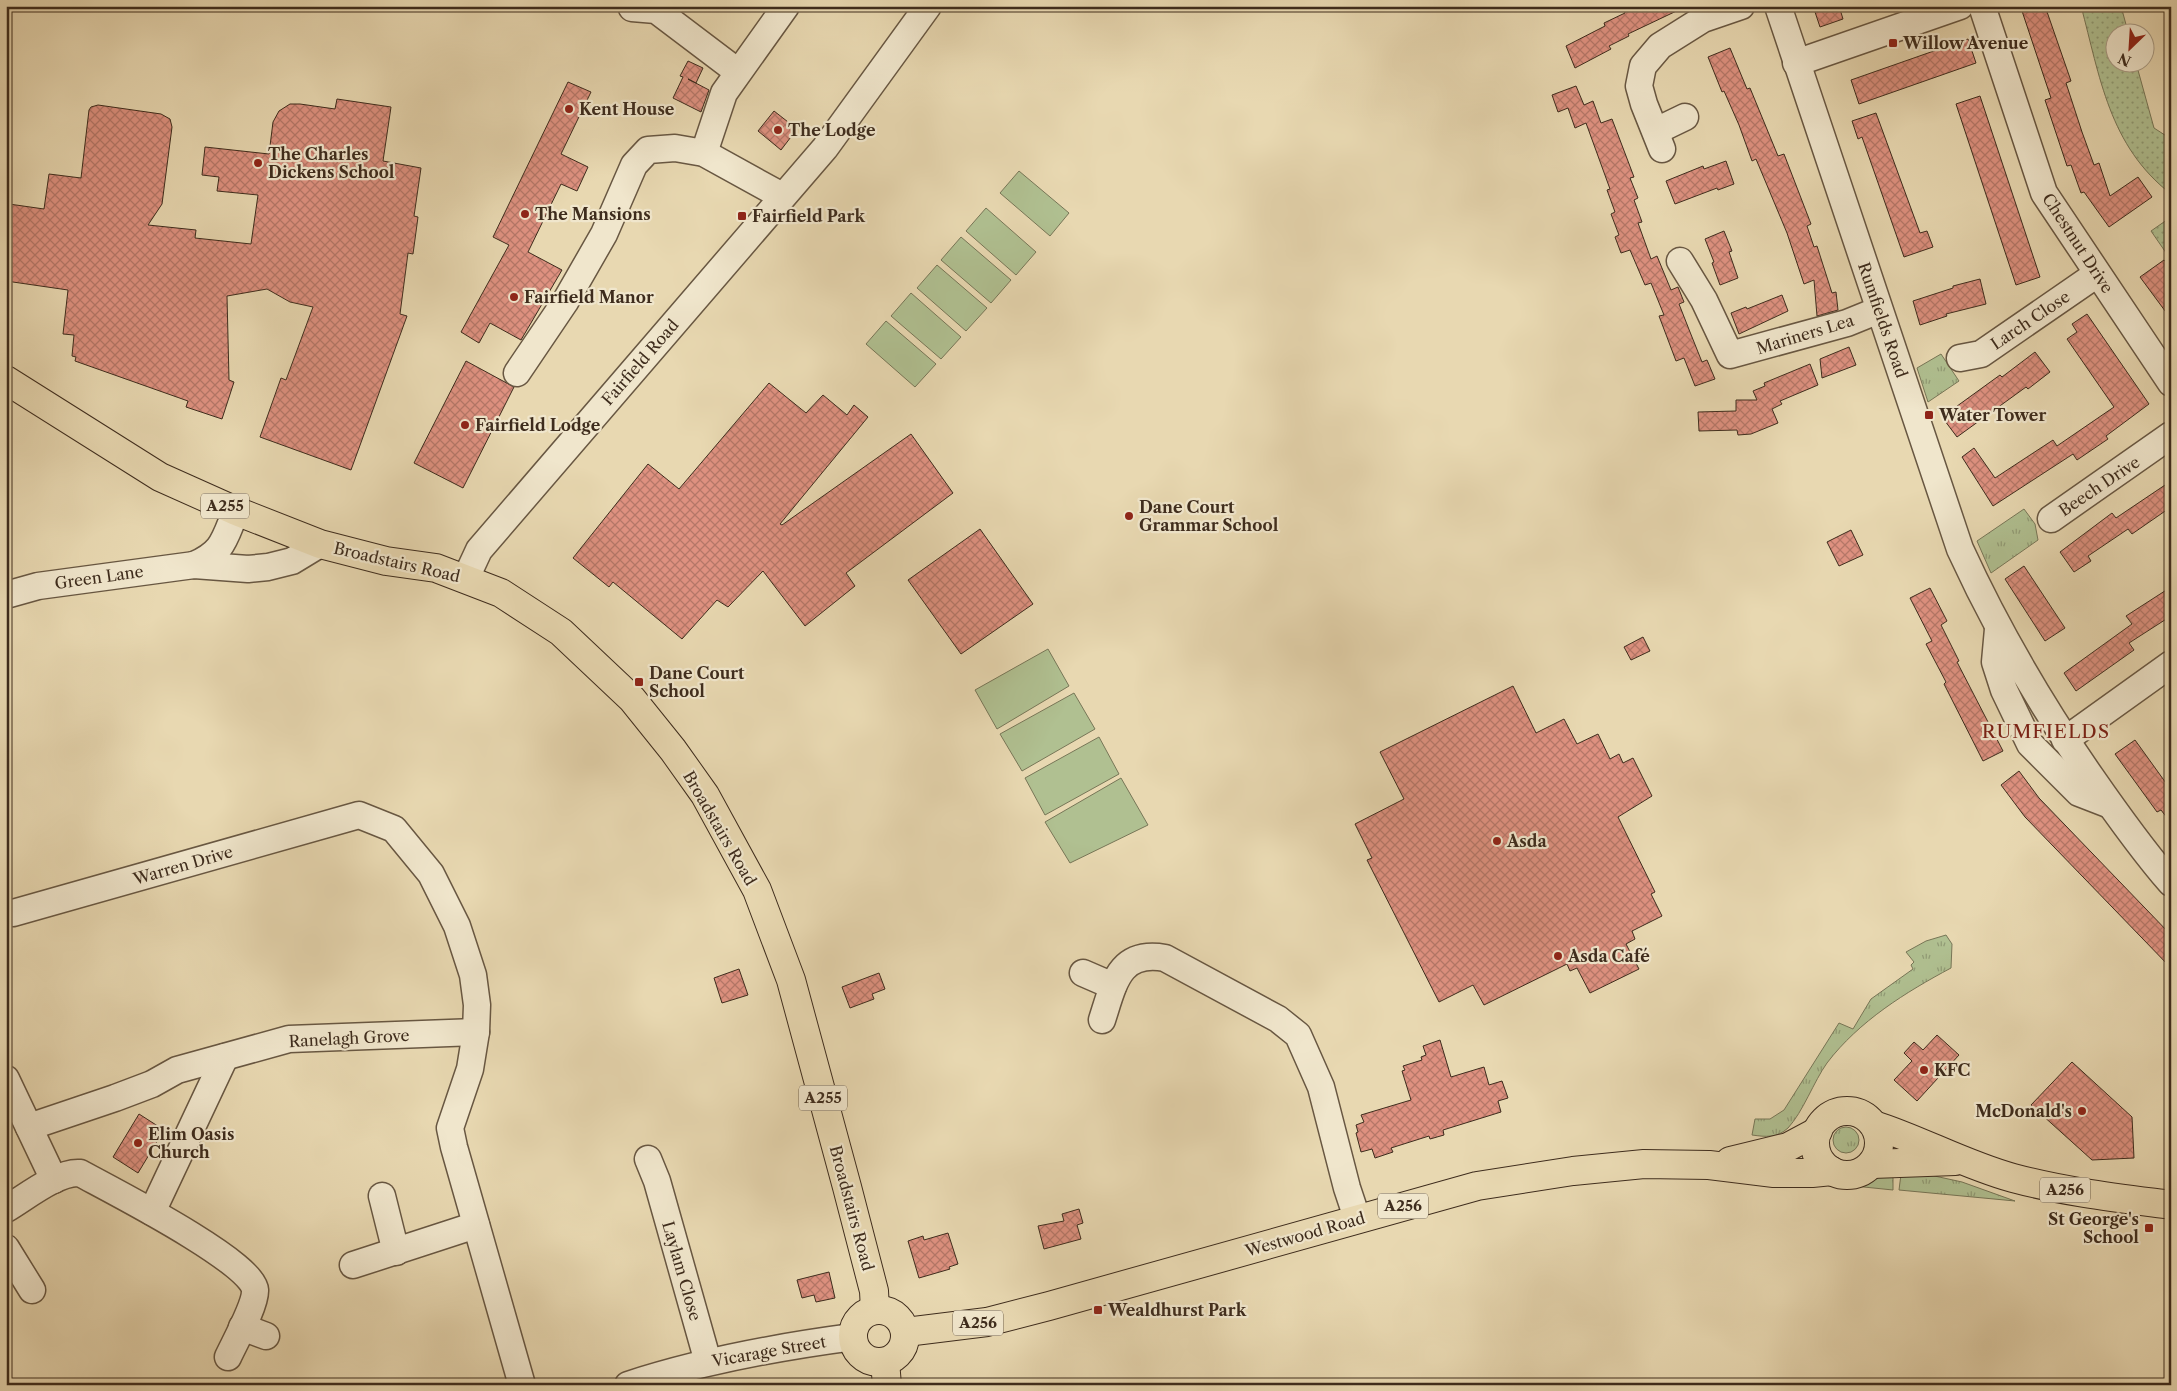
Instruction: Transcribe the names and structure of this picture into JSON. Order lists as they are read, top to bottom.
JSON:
{
  "streets": {
    "main road": [
      "A255",
      "Broadstairs Road",
      "A256",
      "Westwood Road"
    ],
    "street": [
      "Chestnut Drive",
      "Rumfields Road",
      "Larch Close",
      "Mariners Lea",
      "Fairfield Road",
      "Beech Drive",
      "Green Lane",
      "Warren Drive",
      "Ranelagh Grove",
      "Laylam Close",
      "Vicarage Street"
    ]
  },
  "crossings": [
    ["Chestnut Drive", "Larch Close"],
    ["Rumfields Road", "Mariners Lea"],
    ["Fairfield Road", "Broadstairs Road"],
    ["Broadstairs Road", "Green Lane"],
    ["Broadstairs Road", "Westwood Road"],
    ["Broadstairs Road", "Vicarage Street"],
    ["Warren Drive", "Ranelagh Grove"],
    ["A256", "Westwood Road"],
    ["Westwood Road", "Vicarage Street"],
    ["Laylam Close", "Vicarage Street"]
  ],
  "districts": ["RUMFIELDS"],
  "places": {
    "transit": [
      "Willow Avenue",
      "Fairfield Park",
      "Water Tower",
      "Dane Court School",
      "St George's School",
      "Wealdhurst Park"
    ],
    "other": [
      "Kent House",
      "The Lodge",
      "The Charles Dickens School",
      "The Mansions",
      "Fairfield Manor",
      "Fairfield Lodge",
      "Dane Court Grammar School",
      "Asda",
      "Asda Café",
      "KFC",
      "McDonald's",
      "Elim Oasis Church"
    ]
  },
  "north": "bottom left"
}
